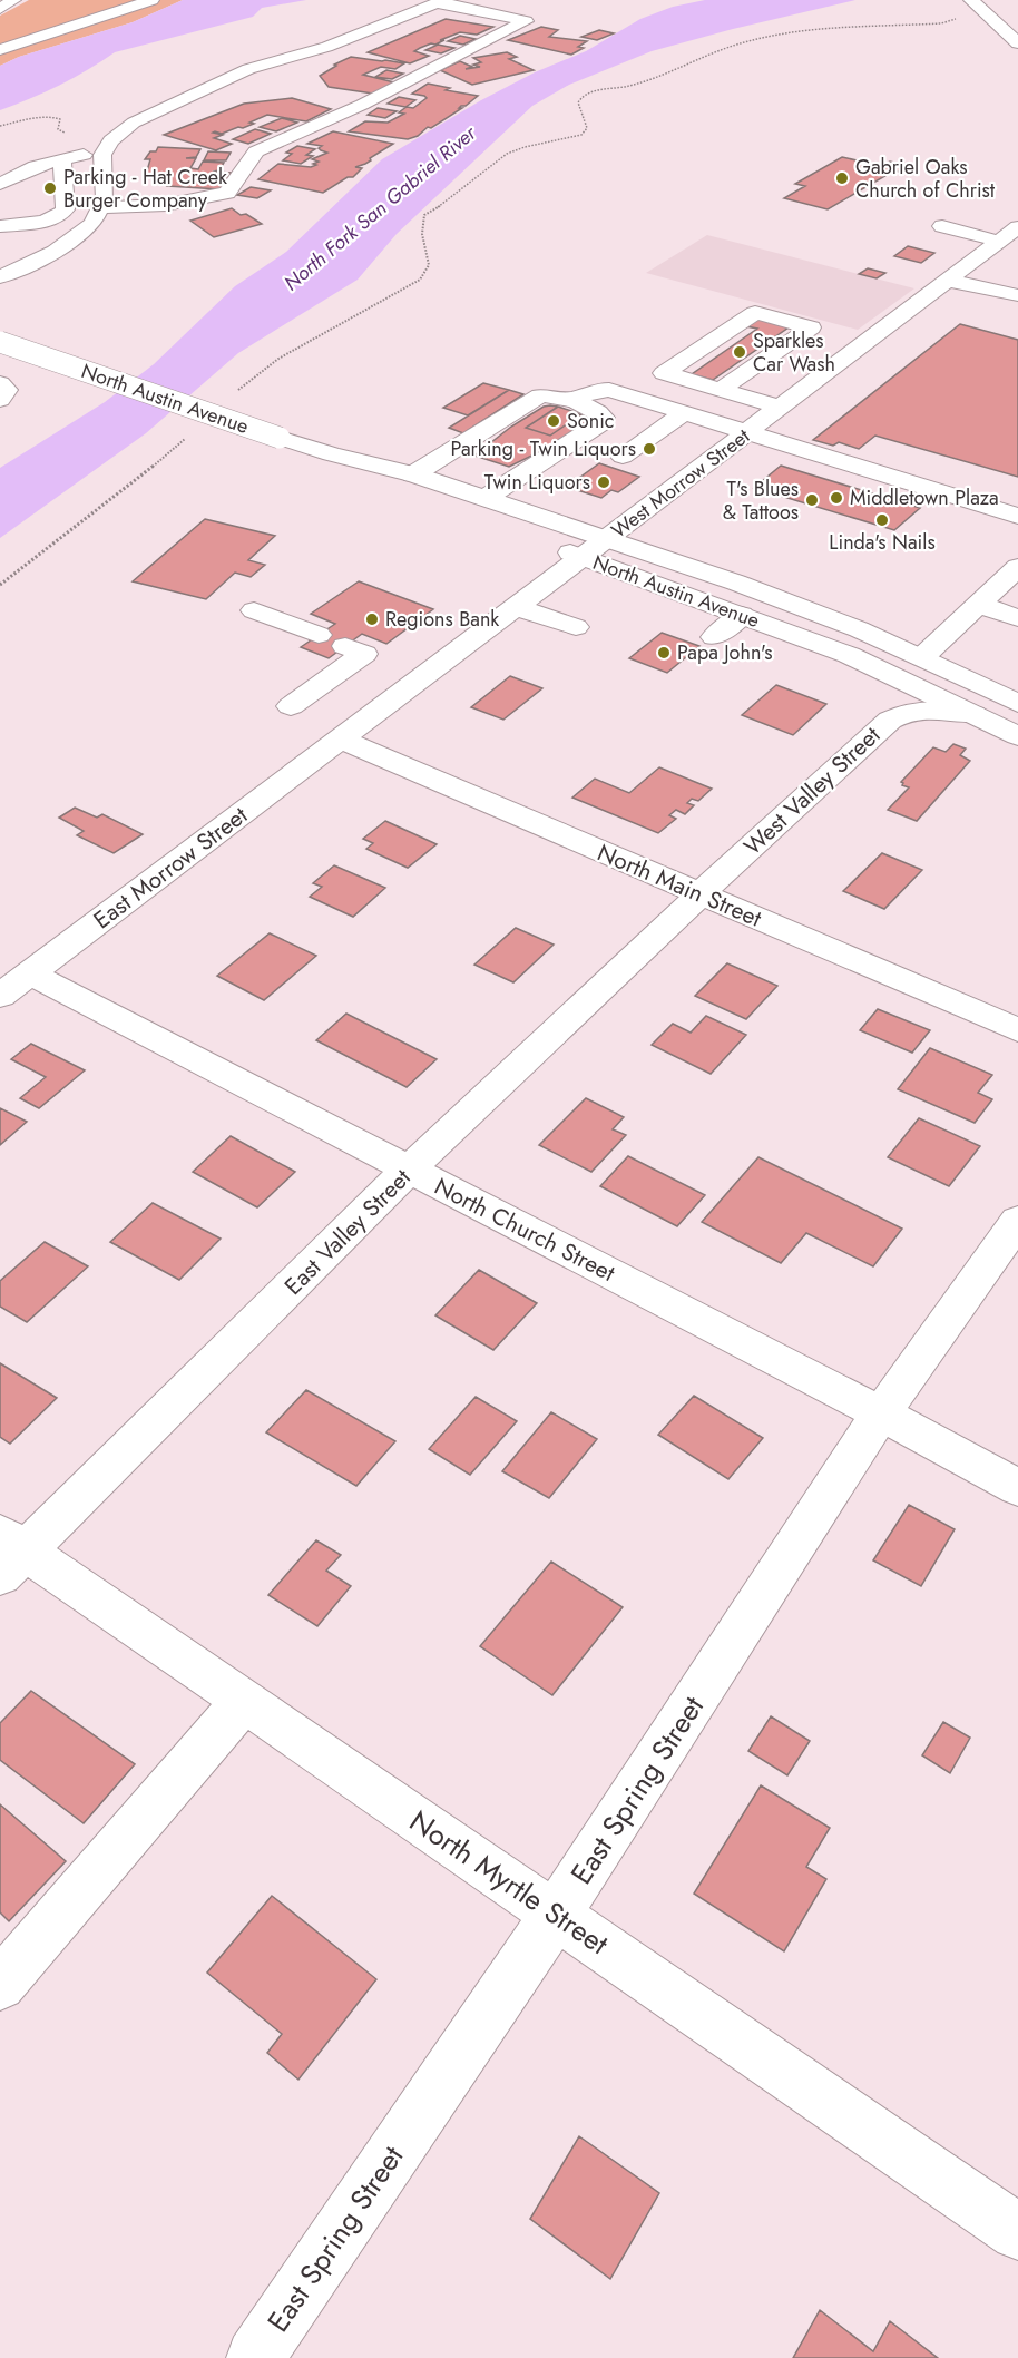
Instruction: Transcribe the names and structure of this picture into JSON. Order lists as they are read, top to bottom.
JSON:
{
  "streets": {
    "street": [
      "North Austin Avenue",
      "West Morrow Street",
      "West Valley Street",
      "East Morrow Street",
      "North Main Street",
      "North Church Street",
      "East Valley Street",
      "East Spring Street",
      "North Myrtle Street"
    ]
  },
  "crossings": [
    ["North Austin Avenue", "West Morrow Street"],
    ["North Austin Avenue", "West Valley Street"],
    ["West Morrow Street", "East Morrow Street"],
    ["West Morrow Street", "North Main Street"],
    ["West Valley Street", "North Main Street"],
    ["West Valley Street", "East Valley Street"],
    ["East Morrow Street", "North Main Street"],
    ["East Morrow Street", "North Church Street"],
    ["North Main Street", "East Valley Street"],
    ["North Church Street", "East Valley Street"],
    ["North Church Street", "East Spring Street"],
    ["East Valley Street", "North Myrtle Street"],
    ["East Spring Street", "North Myrtle Street"]
  ],
  "water": ["North Fork San Gabriel River"],
  "places": [
    "Gabriel Oaks Church of Christ",
    "Parking - Hat Creek Burger Company",
    "Sparkles Car Wash",
    "Sonic",
    "Parking - Twin Liquors",
    "Twin Liquors",
    "Middletown Plaza",
    "T's Blues & Tattoos",
    "Linda's Nails",
    "Regions Bank",
    "Papa John's"
  ]
}
